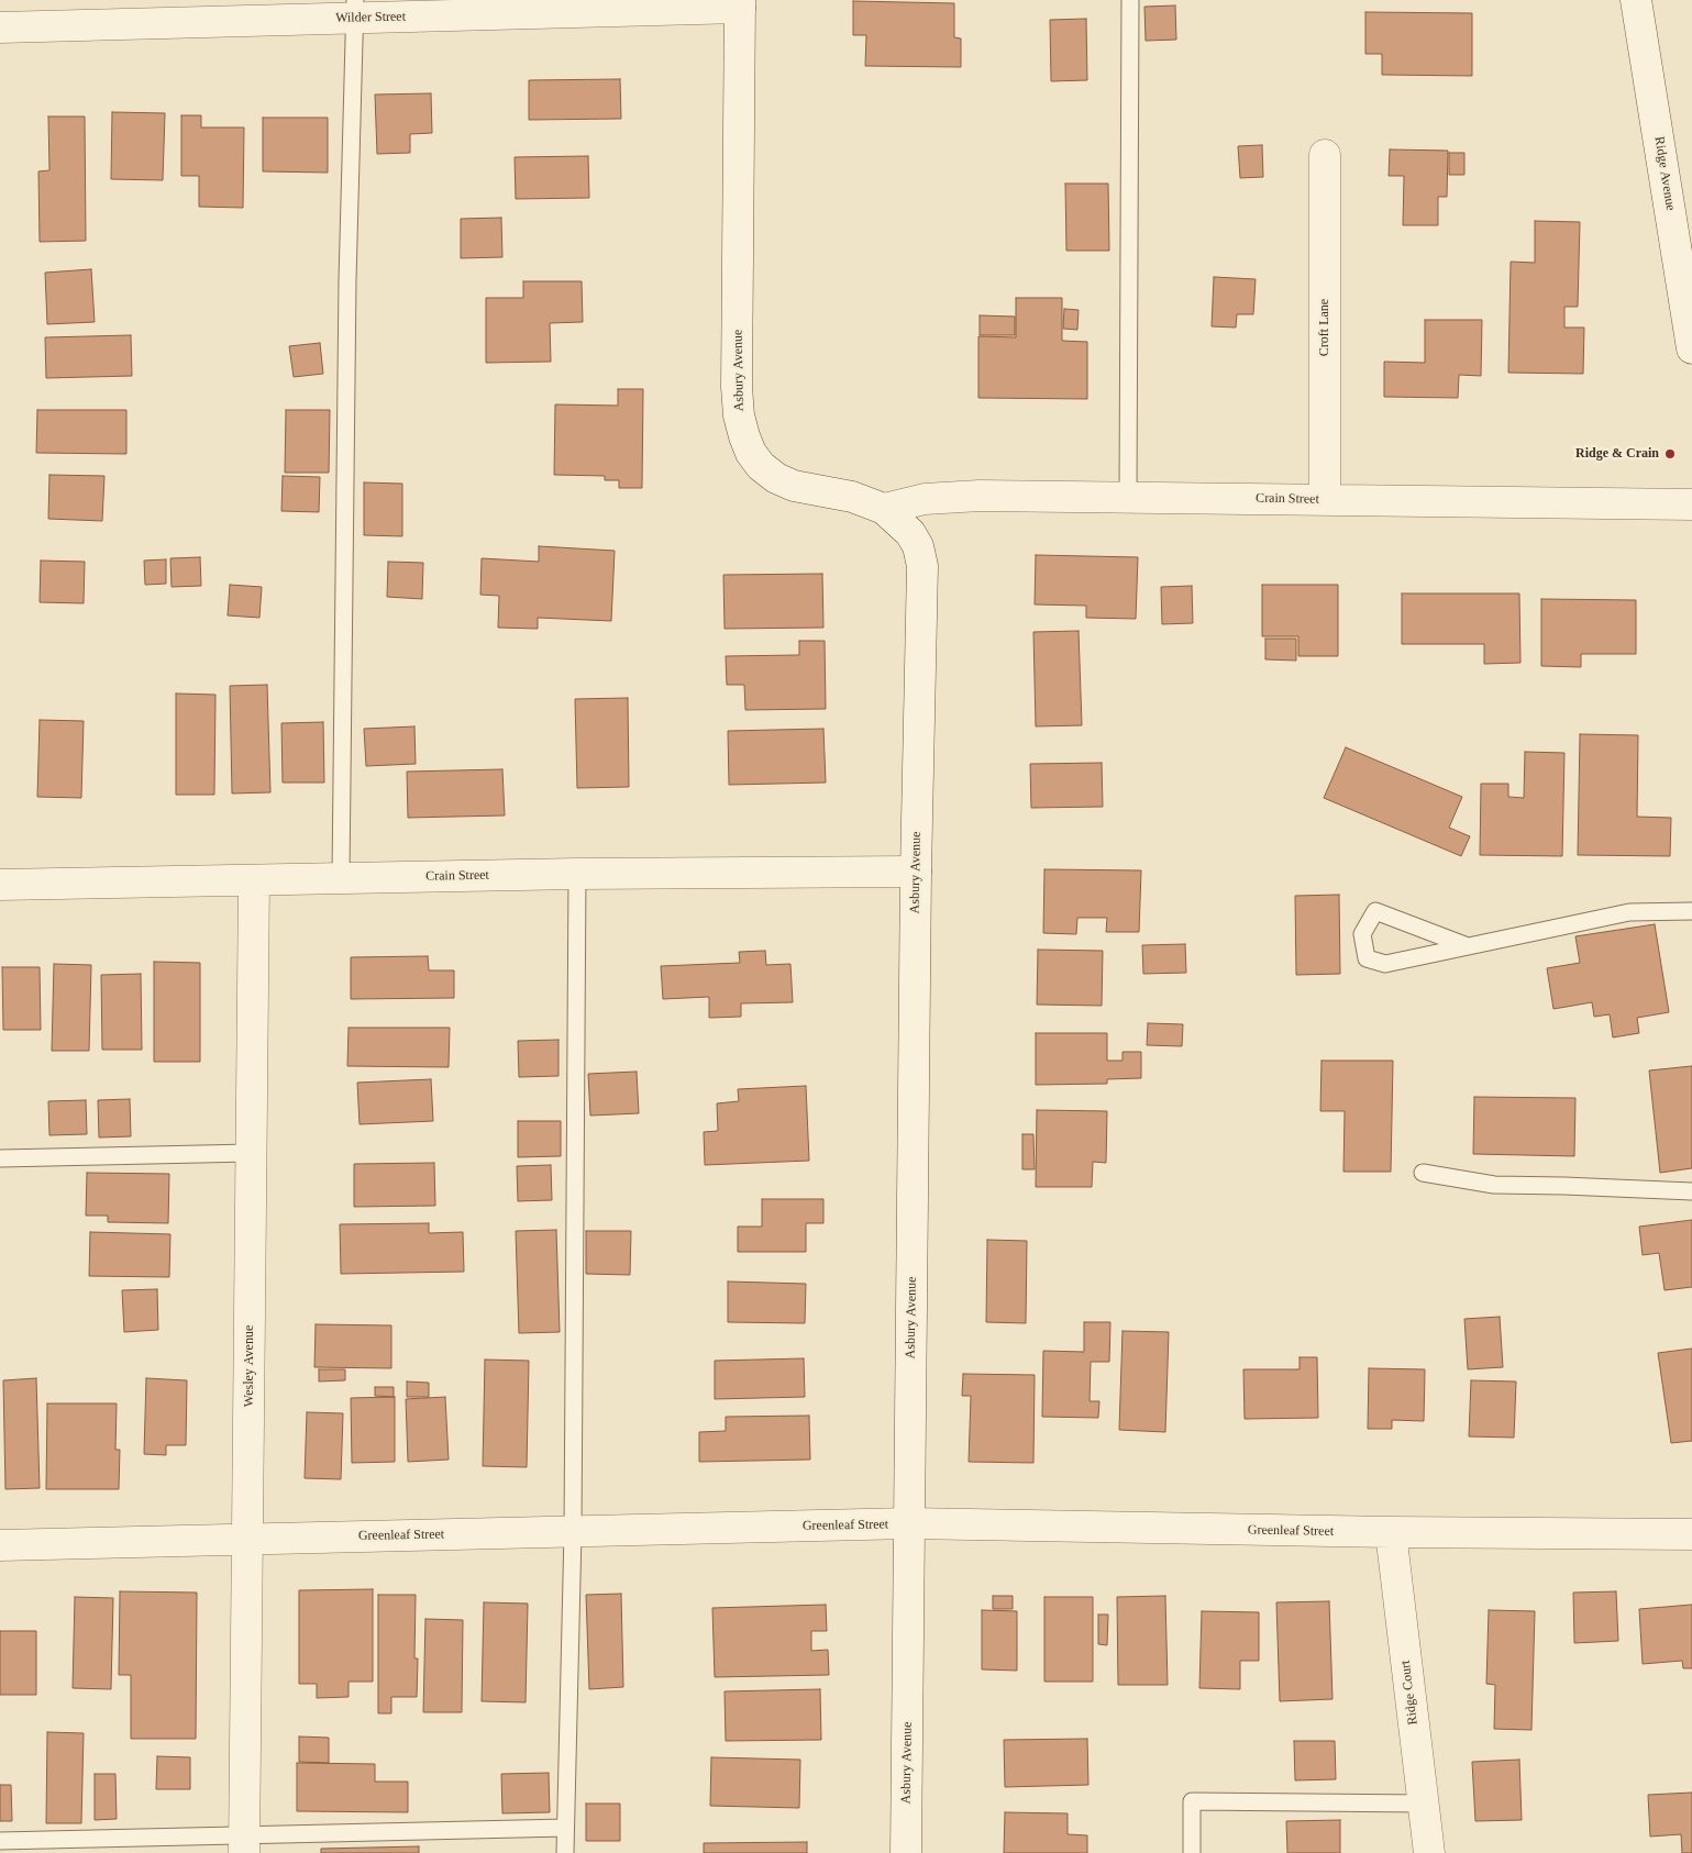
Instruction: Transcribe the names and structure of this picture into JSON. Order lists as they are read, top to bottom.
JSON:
{
  "streets": {
    "street": [
      "Wilder Street",
      "Ridge Avenue",
      "Croft Lane",
      "Asbury Avenue",
      "Crain Street",
      "Wesley Avenue",
      "Greenleaf Street",
      "Ridge Court"
    ]
  },
  "crossings": [
    ["Wilder Street", "Asbury Avenue"],
    ["Croft Lane", "Crain Street"],
    ["Asbury Avenue", "Crain Street"],
    ["Asbury Avenue", "Greenleaf Street"],
    ["Crain Street", "Wesley Avenue"],
    ["Wesley Avenue", "Greenleaf Street"],
    ["Greenleaf Street", "Ridge Court"]
  ],
  "places": ["Ridge & Crain"]
}
